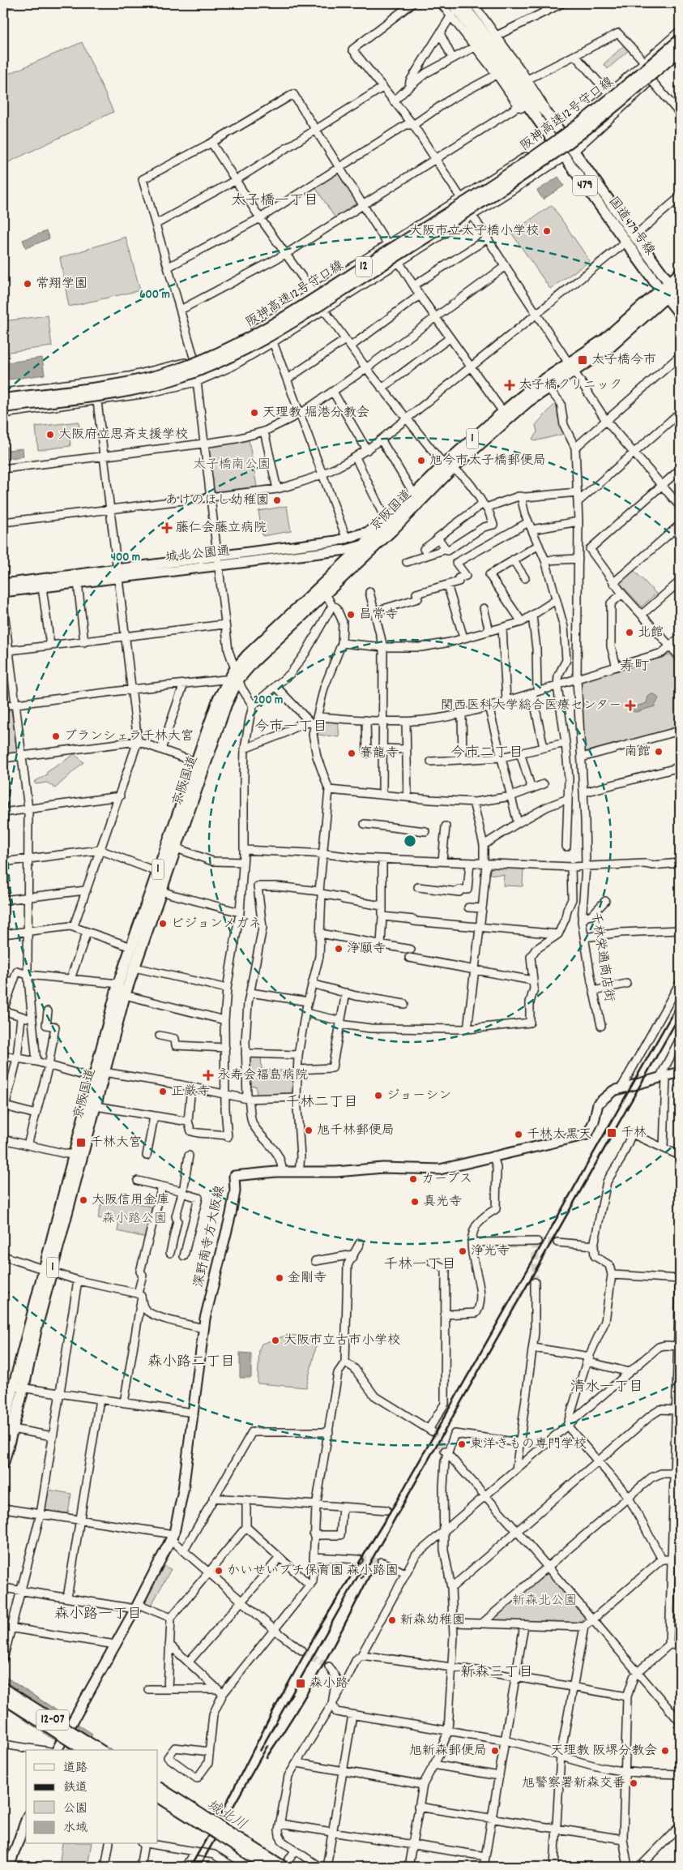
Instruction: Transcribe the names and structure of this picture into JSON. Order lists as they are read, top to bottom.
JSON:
{
  "streets": {
    "highway": [
      "阪神高速12号守口線",
      "479",
      "国道479号線",
      "12",
      "1",
      "京阪国道",
      "12-07"
    ],
    "main road": ["城北公園通", "深野南寺方大阪線"],
    "street": ["千林栄通商店街"]
  },
  "crossings": [
    ["479", "国道479号線"],
    ["国道479号線", "京阪国道"],
    ["京阪国道", "城北公園通"]
  ],
  "districts": [
    "太子橋一丁目",
    "寿町",
    "今市一丁目",
    "今市二丁目",
    "千林二丁目",
    "千林一丁目",
    "森小路二丁目",
    "清水一丁目",
    "森小路一丁目",
    "新森三丁目"
  ],
  "water": ["城北川"],
  "parks": ["太子橋南公園", "森小路公園", "新森北公園"],
  "places": {
    "other": [
      "大阪市立太子橋小学校",
      "常翔学園",
      "天理教 堀港分教会",
      "大阪府立思斉支援学校",
      "旭今市太子橋郵便局",
      "あけのほし幼稚園",
      "昌常寺",
      "北館",
      "ブランシェラ千林大宮",
      "南館",
      "賽龍寺",
      "ビジョンメガネ",
      "浄願寺",
      "正厳寺",
      "ジョーシン",
      "旭千林郵便局",
      "千林大黒天",
      "カーブス",
      "大阪信用金庫",
      "真光寺",
      "浄光寺",
      "金剛寺",
      "大阪市立古市小学校",
      "東洋きもの専門学校",
      "かいせいプチ保育園 森小路園",
      "新森幼稚園",
      "旭新森郵便局",
      "天理教 阪堺分教会",
      "旭警察署新森交番"
    ],
    "transit": [
      "太子橋今市",
      "千林",
      "千林大宮",
      "森小路"
    ],
    "health": [
      "太子橋クリニック",
      "藤仁会藤立病院",
      "関西医科大学総合医療センター",
      "永寿会福島病院"
    ]
  },
  "legend": [
    "道路",
    "鉄道",
    "公園",
    "水域"
  ],
  "rings": ["600 m", "400 m", "200 m"]
}
